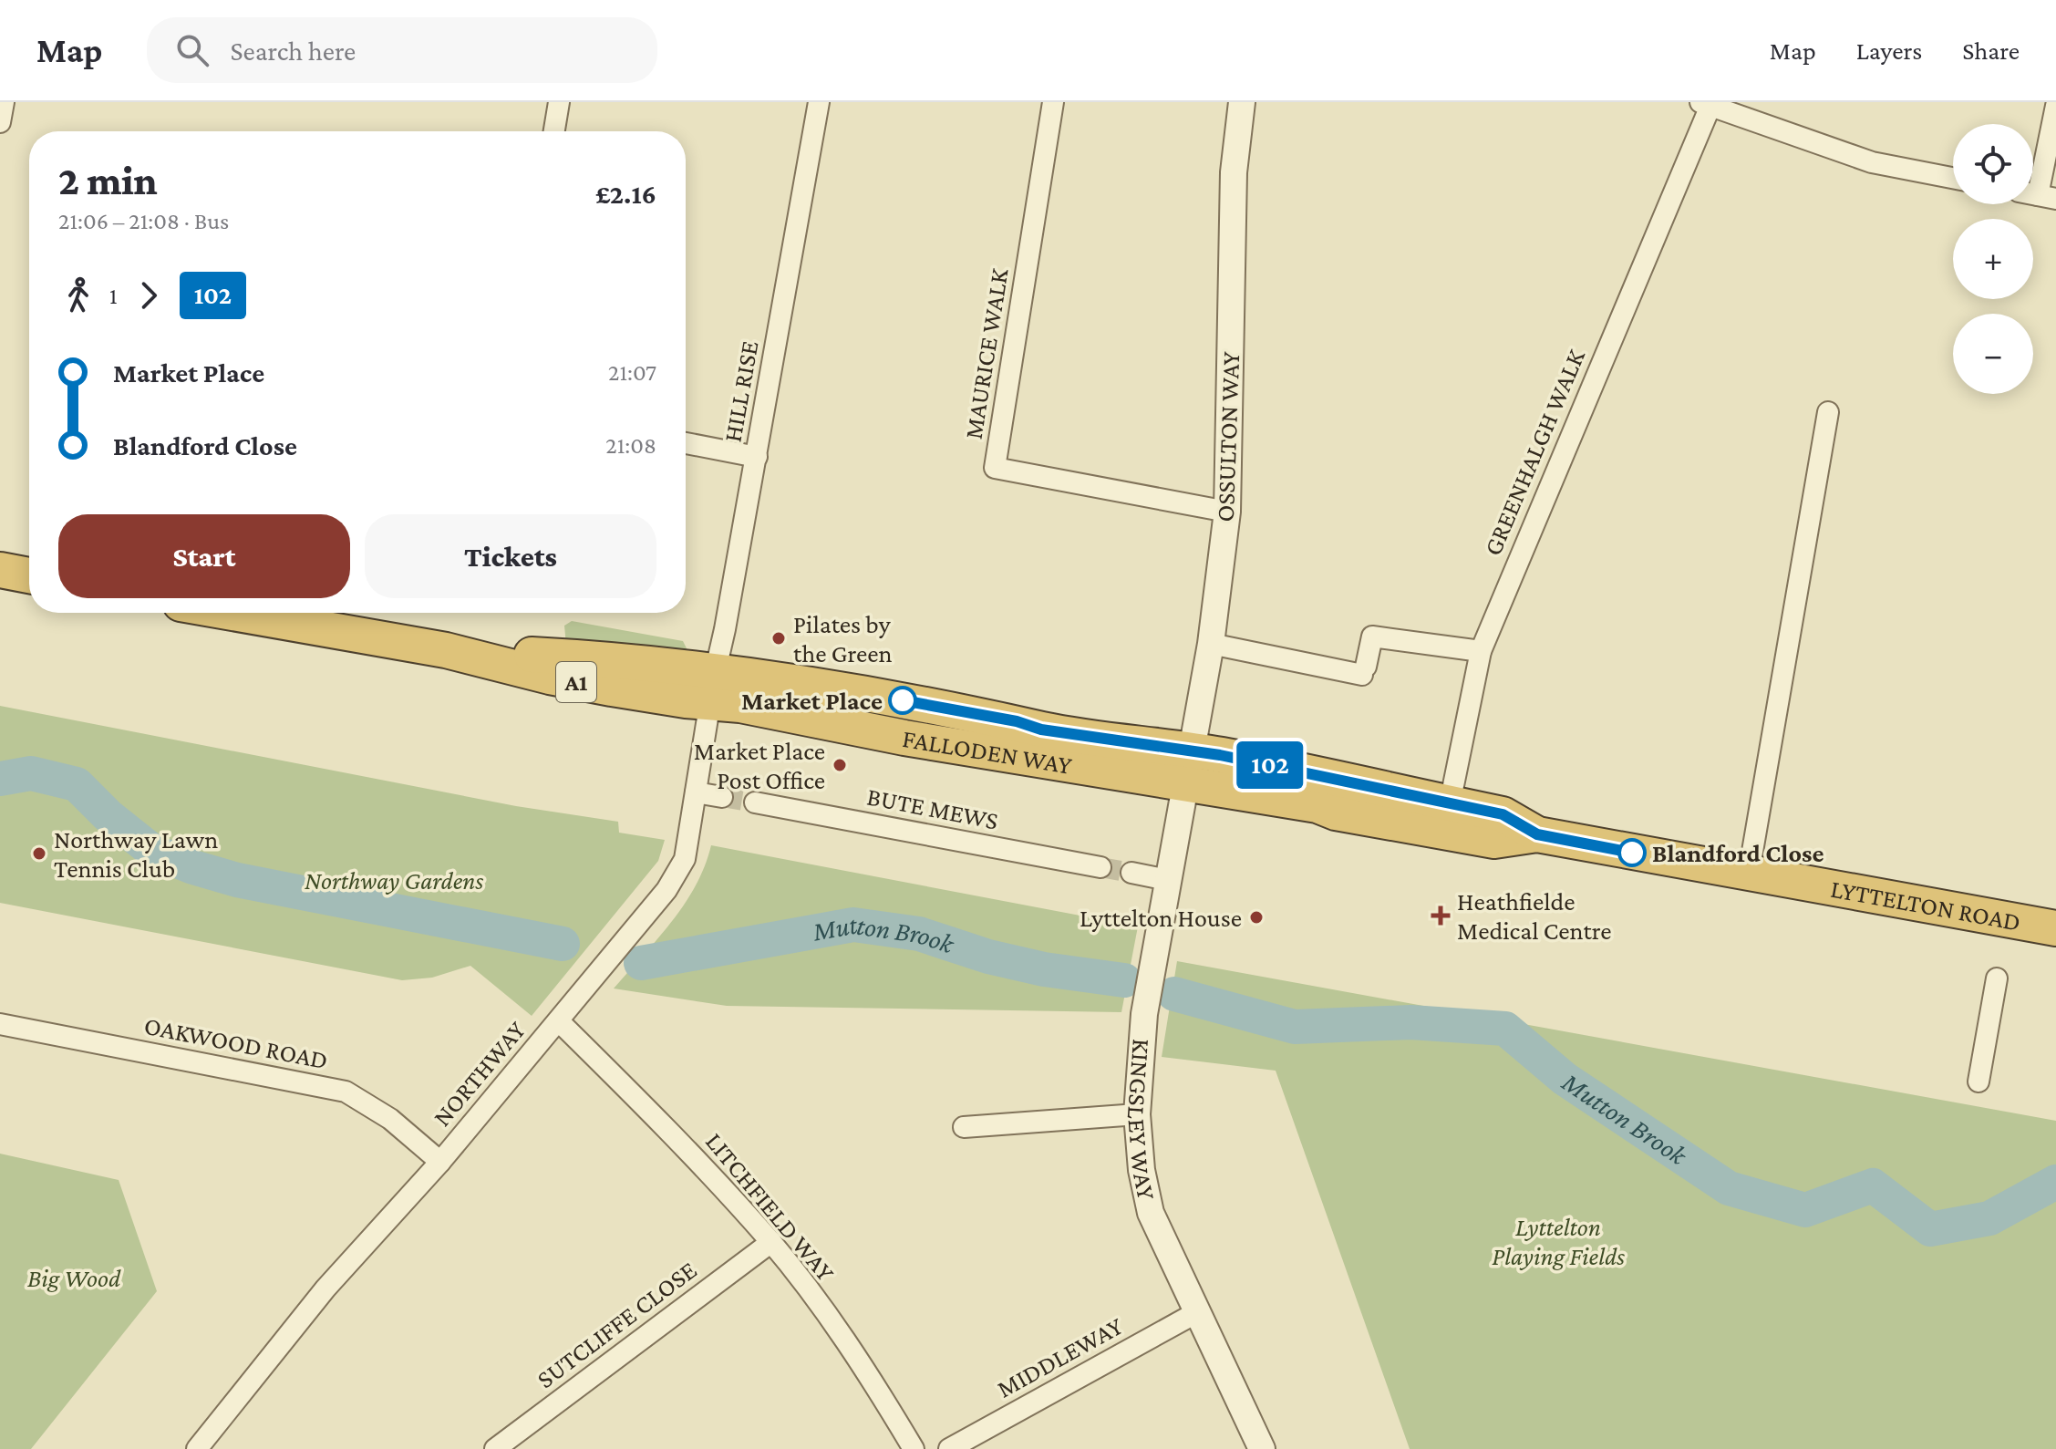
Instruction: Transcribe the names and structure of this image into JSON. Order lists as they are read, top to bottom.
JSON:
{
  "streets": {
    "highway": ["A1", "FALLODEN WAY", "LYTTELTON ROAD"],
    "street": [
      "MAURICE WALK",
      "HILL RISE",
      "OSSULTON WAY",
      "GREENHALGH WALK",
      "BUTE MEWS",
      "OAKWOOD ROAD",
      "NORTHWAY",
      "KINGSLEY WAY",
      "LITCHFIELD WAY",
      "SUTCLIFFE CLOSE",
      "MIDDLEWAY"
    ]
  },
  "crossings": [
    ["MAURICE WALK", "OSSULTON WAY"],
    ["HILL RISE", "FALLODEN WAY"],
    ["HILL RISE", "NORTHWAY"],
    ["OSSULTON WAY", "FALLODEN WAY"],
    ["OSSULTON WAY", "LYTTELTON ROAD"],
    ["OSSULTON WAY", "KINGSLEY WAY"],
    ["GREENHALGH WALK", "LYTTELTON ROAD"],
    ["FALLODEN WAY", "LYTTELTON ROAD"],
    ["FALLODEN WAY", "NORTHWAY"],
    ["FALLODEN WAY", "KINGSLEY WAY"],
    ["LYTTELTON ROAD", "KINGSLEY WAY"],
    ["OAKWOOD ROAD", "NORTHWAY"],
    ["NORTHWAY", "LITCHFIELD WAY"],
    ["KINGSLEY WAY", "MIDDLEWAY"],
    ["LITCHFIELD WAY", "SUTCLIFFE CLOSE"]
  ],
  "water": ["Mutton Brook"],
  "parks": ["Northway Gardens", "Lyttelton Playing Fields", "Big Wood"],
  "places": {
    "other": [
      "Pilates by the Green",
      "Market Place",
      "Market Place Post Office",
      "Blandford Close",
      "Northway Lawn Tennis Club",
      "Lyttelton House"
    ],
    "health": ["Heathfielde Medical Centre"]
  },
  "lines": ["bus line 102"],
  "page": {
    "header": "Map",
    "search": "Search here",
    "nav": ["Map", "Layers", "Share"],
    "on_map": "102",
    "map_buttons": ["+", "−"],
    "heading": ["2 min", "21:06 – 21:08 · Bus", "£2.16"],
    "legs": ["1", "102"],
    "list": [
      {
        "name": "Market Place",
        "value": "21:07"
      },
      {
        "name": "Blandford Close",
        "value": "21:08"
      }
    ],
    "buttons": ["Start", "Tickets"]
  }
}
